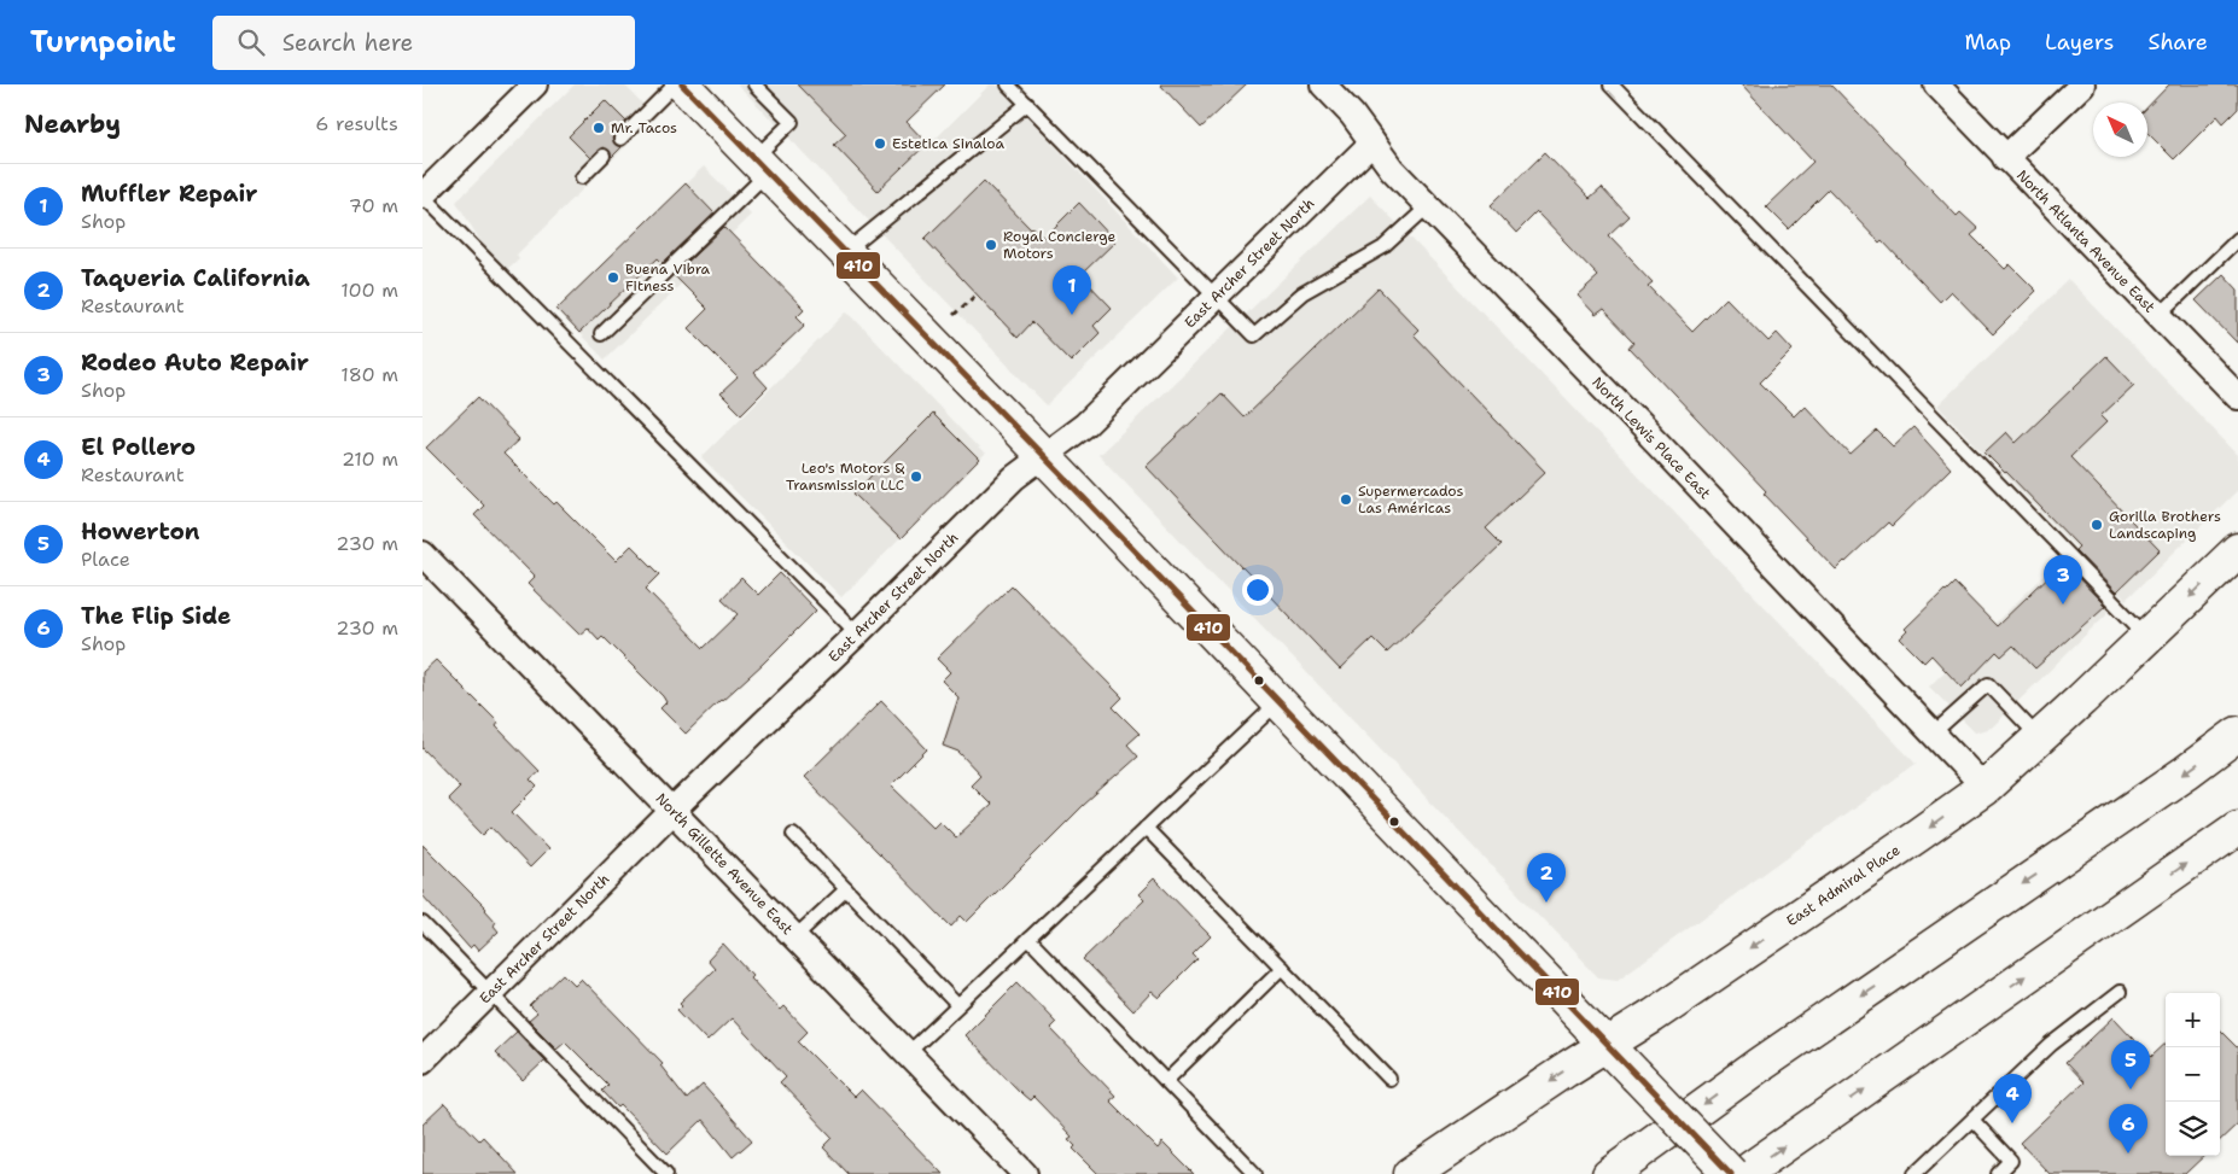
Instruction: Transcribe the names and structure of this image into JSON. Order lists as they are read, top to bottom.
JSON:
{
  "streets": {
    "main road": ["East Admiral Place"],
    "street": [
      "North Atlanta Avenue East",
      "East Archer Street North",
      "North Lewis Place East",
      "North Gillette Avenue East"
    ]
  },
  "crossings": [
    ["East Archer Street North", "North Lewis Place East"],
    ["East Archer Street North", "North Gillette Avenue East"],
    ["North Lewis Place East", "East Admiral Place"]
  ],
  "places": [
    "Mr. Tacos",
    "Estetica Sinaloa",
    "Royal Concierge Motors",
    "Buena Vibra Fitness",
    "Leo's Motors & Transmission LLC",
    "Supermercados Las Américas",
    "Gorilla Brothers Landscaping"
  ],
  "lines": ["transit line 410"],
  "north": "top left",
  "page": {
    "header": "Turnpoint",
    "search": "Search here",
    "nav": ["Map", "Layers", "Share"],
    "heading": ["Nearby", "6 results"],
    "list": [
      {
        "mark": "1",
        "name": "Muffler Repair",
        "note": "Shop",
        "value": "70 m"
      },
      {
        "mark": "2",
        "name": "Taqueria California",
        "note": "Restaurant",
        "value": "100 m"
      },
      {
        "mark": "3",
        "name": "Rodeo Auto Repair",
        "note": "Shop",
        "value": "180 m"
      },
      {
        "mark": "4",
        "name": "El Pollero",
        "note": "Restaurant",
        "value": "210 m"
      },
      {
        "mark": "5",
        "name": "Howerton",
        "note": "Place",
        "value": "230 m"
      },
      {
        "mark": "6",
        "name": "The Flip Side",
        "note": "Shop",
        "value": "230 m"
      }
    ],
    "pins": [
      "1",
      "3",
      "2",
      "5",
      "4",
      "6"
    ],
    "map_buttons": ["+", "−"]
  }
}
